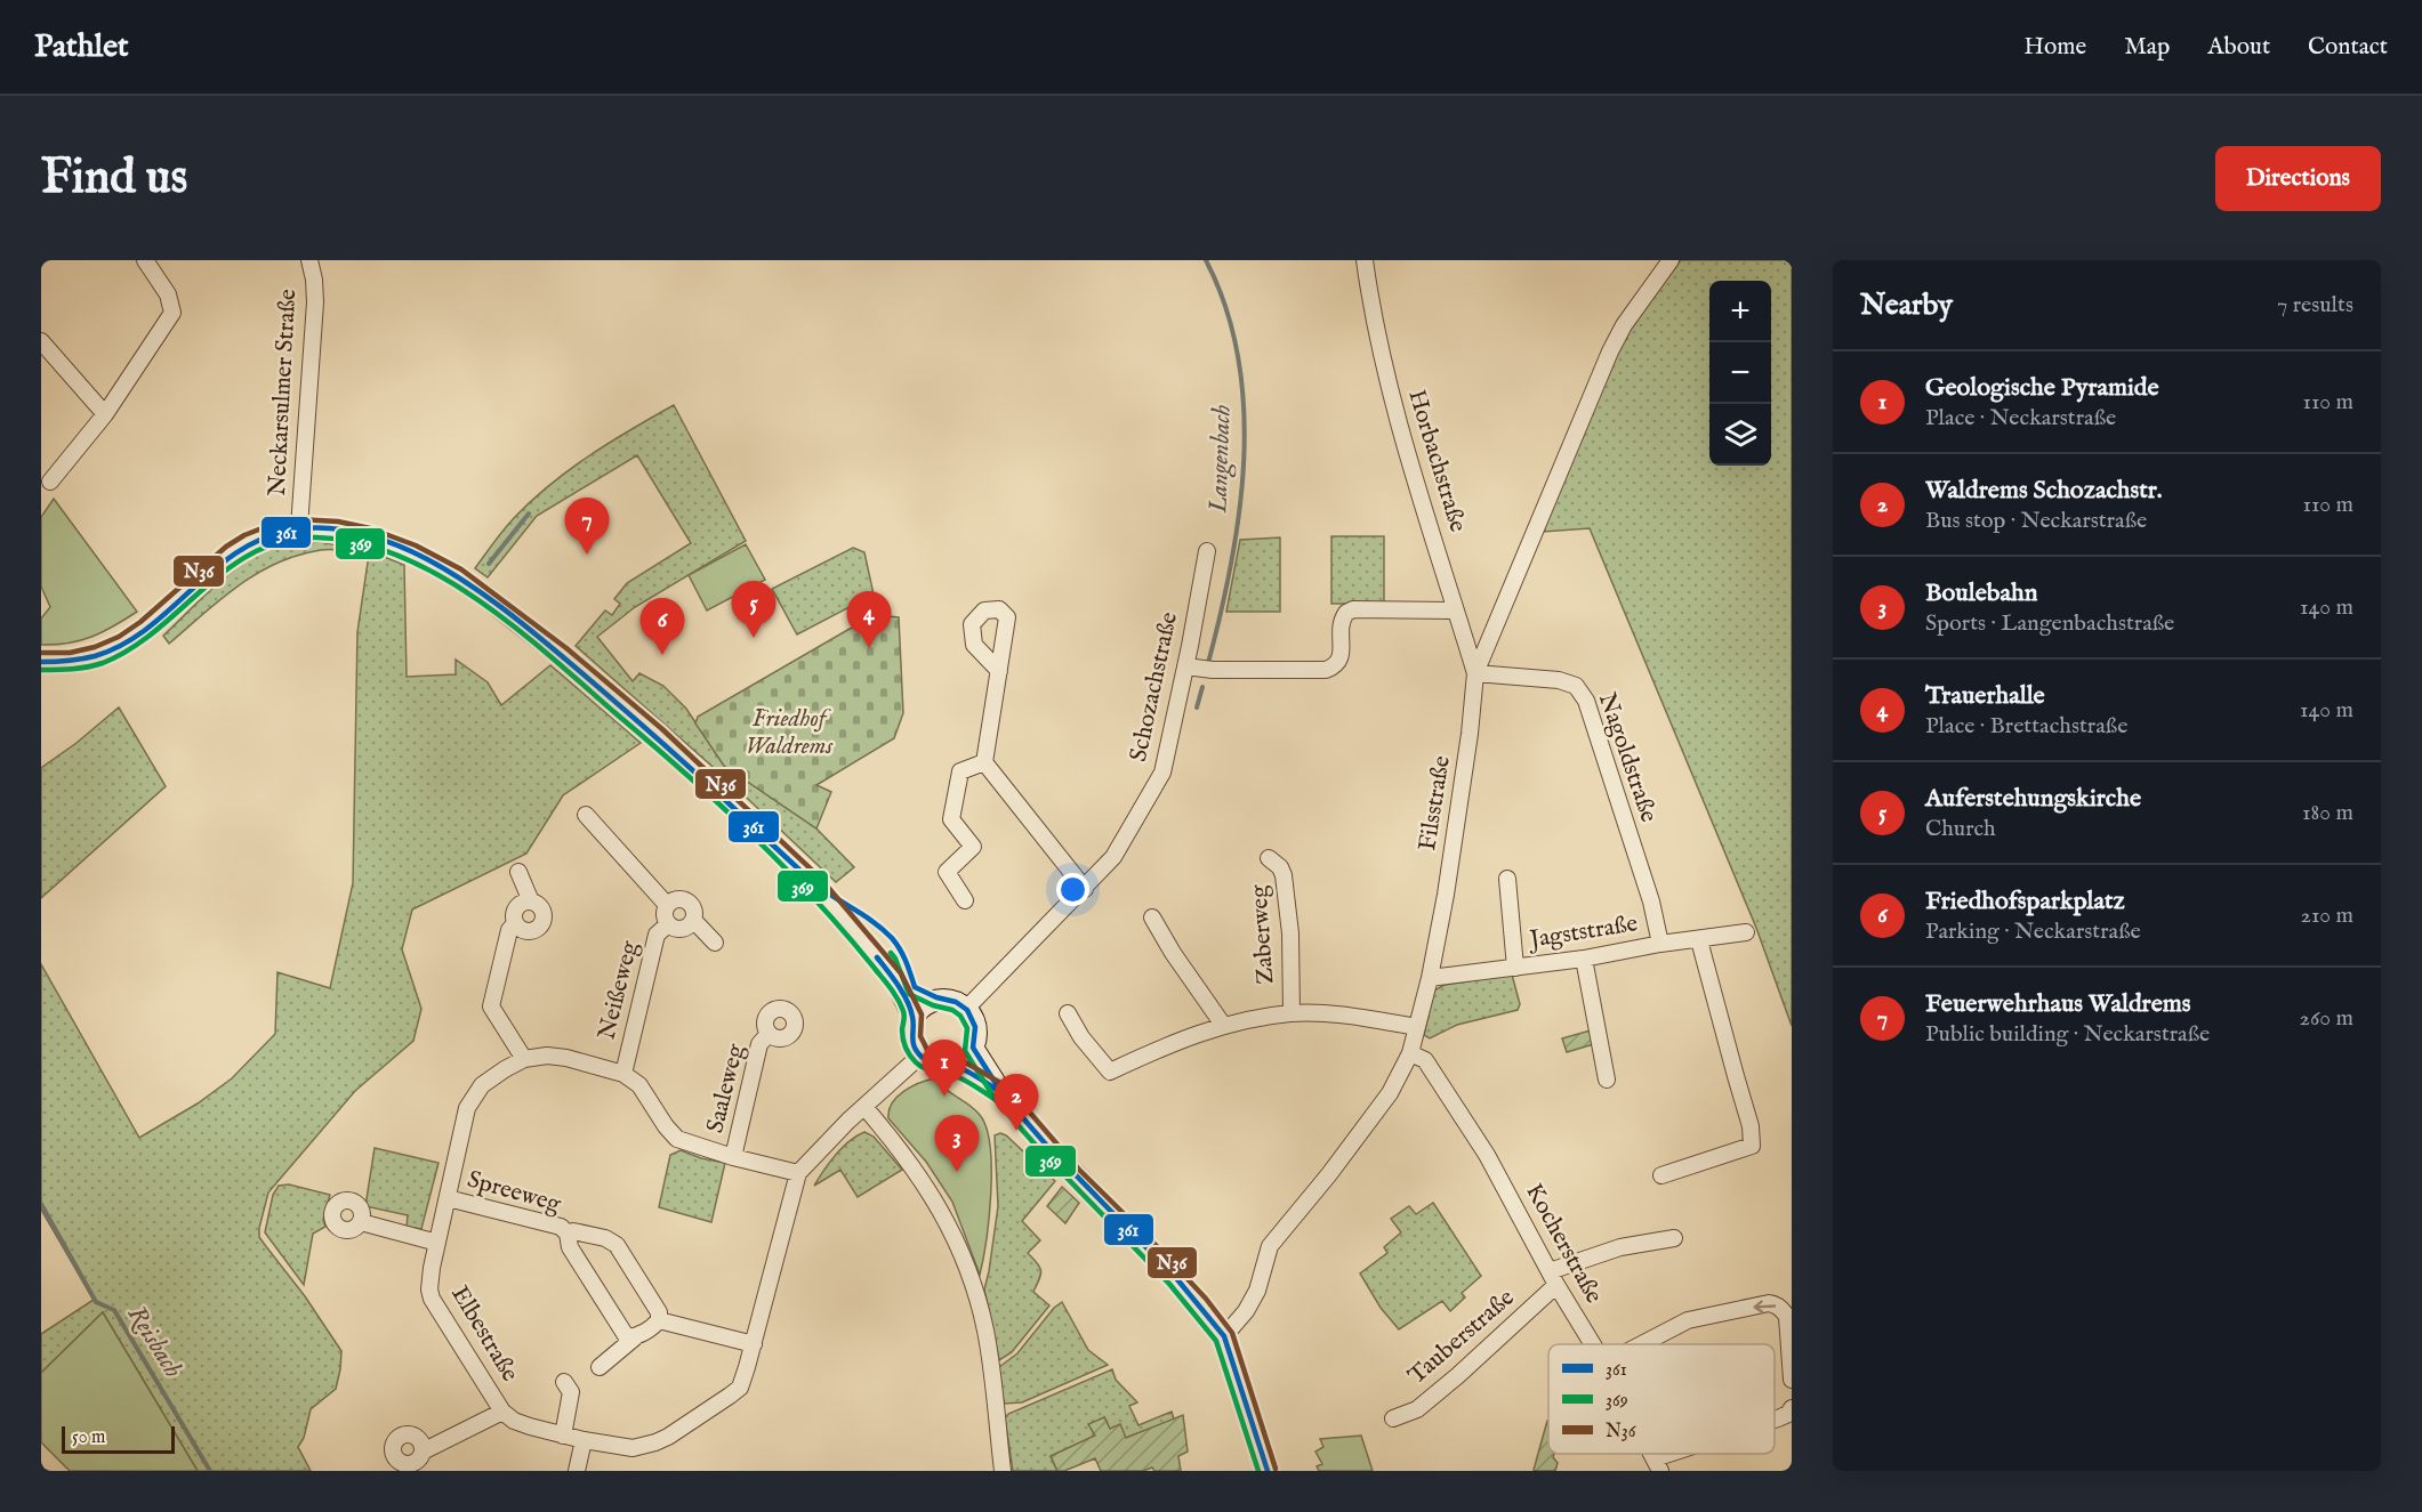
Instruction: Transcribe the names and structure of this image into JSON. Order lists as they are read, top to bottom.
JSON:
{
  "streets": {
    "street": [
      "Neckarsulmer Straße",
      "Horbachstraße",
      "Schozachstraße",
      "Nagoldstraße",
      "Filsstraße",
      "Jagststraße",
      "Zaberweg",
      "Neißeweg",
      "Saaleweg",
      "Spreeweg",
      "Kocherstraße",
      "Elbestraße",
      "Tauberstraße"
    ]
  },
  "crossings": [
    ["Horbachstraße", "Nagoldstraße"],
    ["Horbachstraße", "Filsstraße"],
    ["Schozachstraße", "Elbestraße"],
    ["Nagoldstraße", "Filsstraße"],
    ["Nagoldstraße", "Jagststraße"],
    ["Filsstraße", "Jagststraße"],
    ["Filsstraße", "Kocherstraße"],
    ["Neißeweg", "Elbestraße"],
    ["Saaleweg", "Elbestraße"],
    ["Spreeweg", "Elbestraße"],
    ["Kocherstraße", "Tauberstraße"]
  ],
  "water": ["Langenbach", "Reisbach"],
  "parks": ["Friedhof Waldrems"],
  "lines": ["transit line N36", "transit line 361", "transit line 369"],
  "legend": ["361", "369", "N36"],
  "scale_bar": "50 m",
  "page": {
    "header": "Pathlet",
    "nav": [
      "Home",
      "Map",
      "About",
      "Contact"
    ],
    "buttons": "Directions",
    "title": "Find us",
    "heading": ["Nearby", "7 results"],
    "map_buttons": ["+", "−"],
    "list": [
      {
        "mark": "1",
        "name": "Geologische Pyramide",
        "note": "Place · Neckarstraße",
        "value": "110 m"
      },
      {
        "mark": "2",
        "name": "Waldrems Schozachstr.",
        "note": "Bus stop · Neckarstraße",
        "value": "110 m"
      },
      {
        "mark": "3",
        "name": "Boulebahn",
        "note": "Sports · Langenbachstraße",
        "value": "140 m"
      },
      {
        "mark": "4",
        "name": "Trauerhalle",
        "note": "Place · Brettachstraße",
        "value": "140 m"
      },
      {
        "mark": "5",
        "name": "Auferstehungskirche",
        "note": "Church",
        "value": "180 m"
      },
      {
        "mark": "6",
        "name": "Friedhofsparkplatz",
        "note": "Parking · Neckarstraße",
        "value": "210 m"
      },
      {
        "mark": "7",
        "name": "Feuerwehrhaus Waldrems",
        "note": "Public building · Neckarstraße",
        "value": "260 m"
      }
    ],
    "pins": [
      "7",
      "5",
      "4",
      "6",
      "1",
      "2",
      "3"
    ],
    "scale": "50 m"
  }
}
